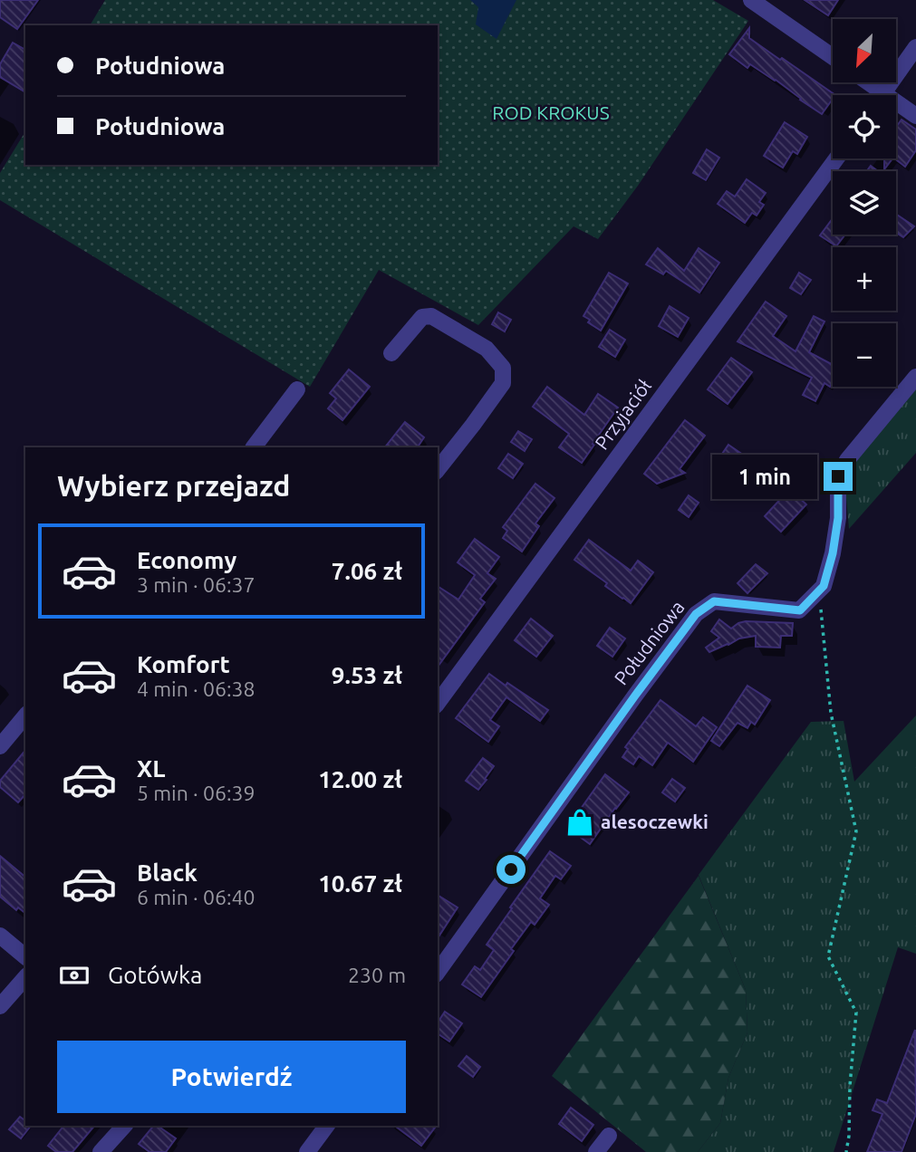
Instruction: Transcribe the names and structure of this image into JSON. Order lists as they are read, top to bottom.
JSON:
{
  "streets": {
    "street": ["Przyjaciół", "Południowa"]
  },
  "parks": ["ROD KROKUS"],
  "places": {
    "shop": ["alesoczewki"]
  },
  "north": "bottom left",
  "page": {
    "map_buttons": ["+", "−"],
    "banner": ["Południowa", "Południowa"],
    "heading": "Wybierz przejazd",
    "bubble": "1 min",
    "list": [
      {
        "name": "Economy",
        "note": "3 min · 06:37",
        "value": "7.06 zł"
      },
      {
        "name": "Komfort",
        "note": "4 min · 06:38",
        "value": "9.53 zł"
      },
      {
        "name": "XL",
        "note": "5 min · 06:39",
        "value": "12.00 zł"
      },
      {
        "name": "Black",
        "note": "6 min · 06:40",
        "value": "10.67 zł"
      }
    ],
    "pay": ["Gotówka", "230 m"],
    "buttons": "Potwierdź"
  }
}
